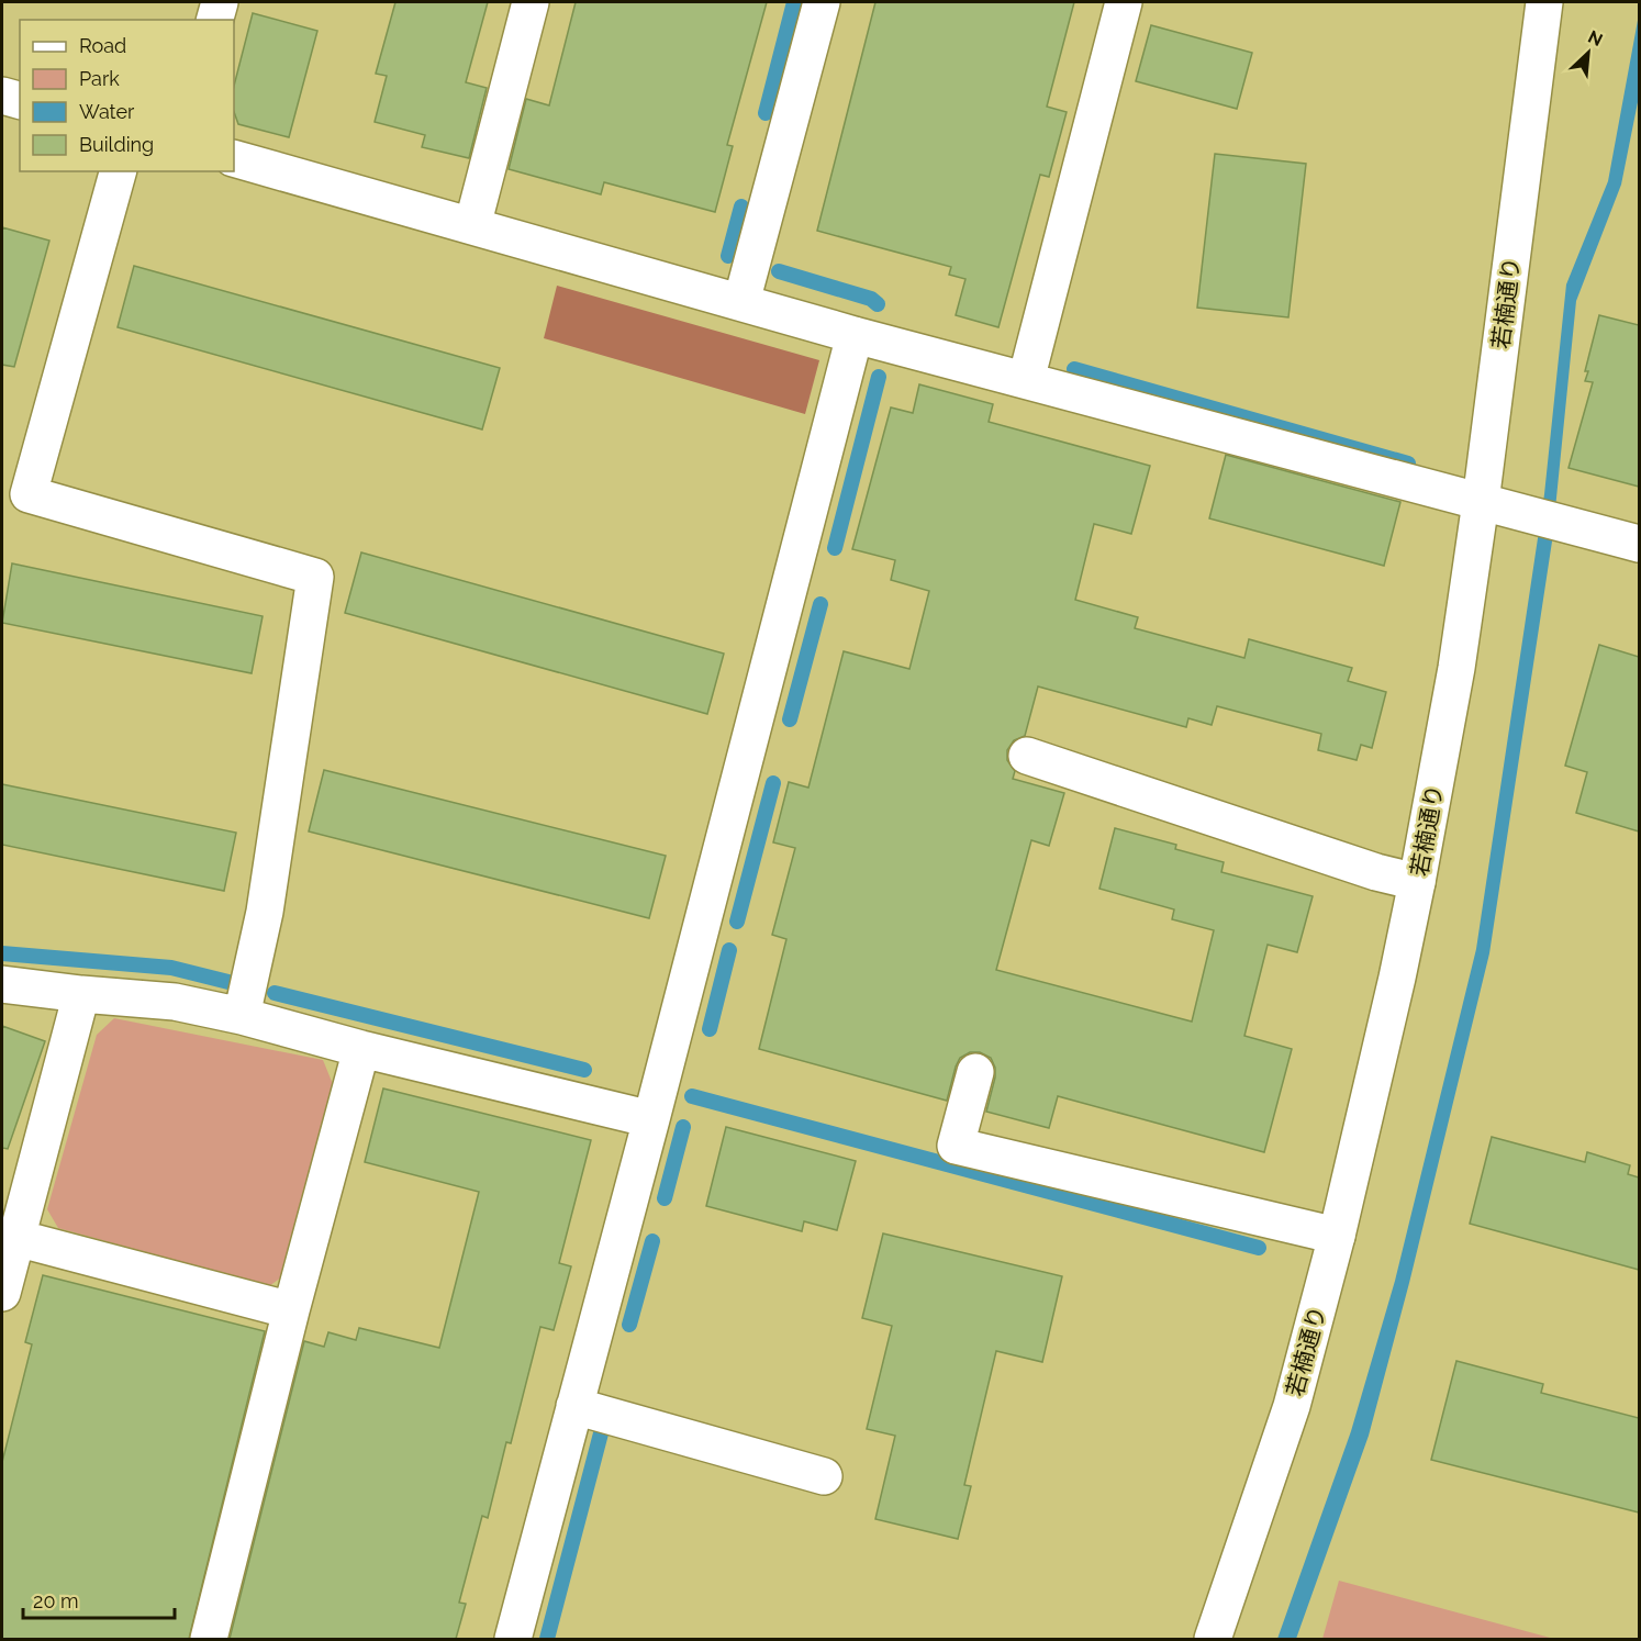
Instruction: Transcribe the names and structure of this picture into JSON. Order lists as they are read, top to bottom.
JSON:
{
  "streets": {
    "street": ["若楠通り"]
  },
  "legend": [
    "Road",
    "Park",
    "Water",
    "Building"
  ],
  "scale_bar": "20 m",
  "north": "top right"
}
